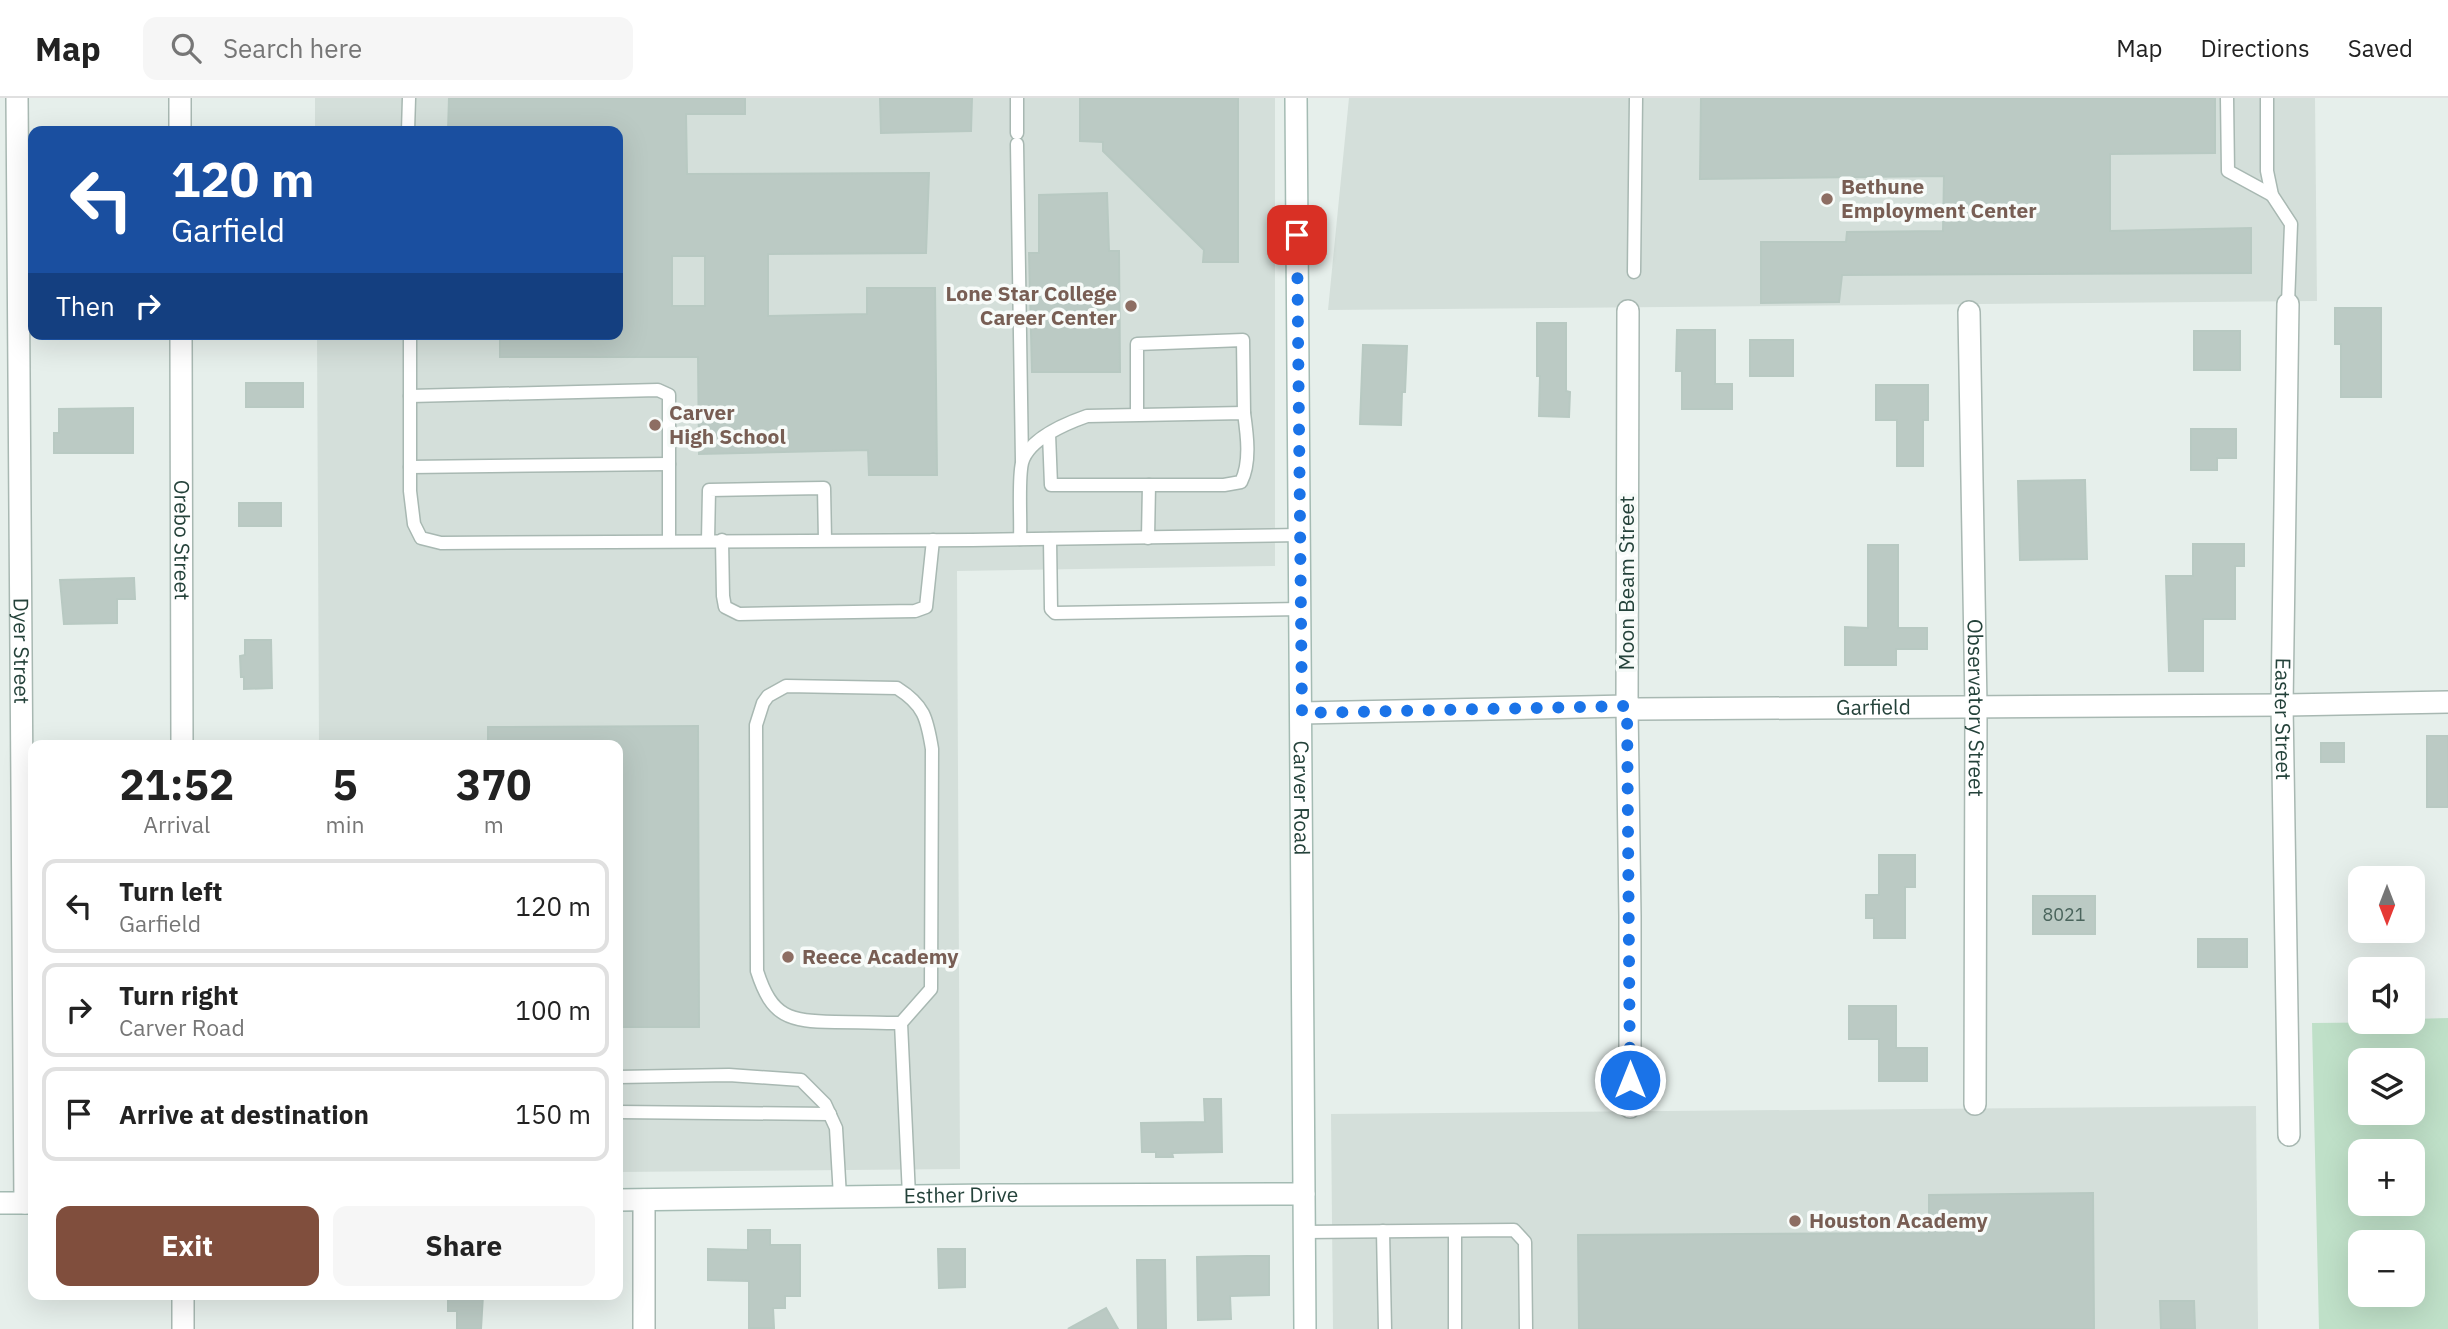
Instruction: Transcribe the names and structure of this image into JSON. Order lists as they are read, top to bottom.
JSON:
{
  "streets": {
    "street": [
      "Orebo Street",
      "Moon Beam Street",
      "Dyer Street",
      "Garfield",
      "Observatory Street",
      "Easter Street",
      "Carver Road",
      "Esther Drive"
    ]
  },
  "crossings": [
    ["Moon Beam Street", "Garfield"],
    ["Garfield", "Observatory Street"],
    ["Garfield", "Easter Street"],
    ["Garfield", "Carver Road"],
    ["Carver Road", "Esther Drive"]
  ],
  "places": [
    "Bethune Employment Center",
    "Lone Star College Career Center",
    "Carver High School",
    "Reece Academy",
    "Houston Academy"
  ],
  "house_numbers": ["8021"],
  "north": "bottom",
  "page": {
    "header": "Map",
    "search": "Search here",
    "nav": ["Map", "Directions", "Saved"],
    "turn": ["120 m", "Garfield"],
    "then": "Then",
    "eta": [
      "21:52",
      "Arrival",
      "5",
      "min",
      "370",
      "m"
    ],
    "list": [
      {
        "name": "Turn left",
        "note": "Garfield",
        "value": "120 m"
      },
      {
        "name": "Turn right",
        "note": "Carver Road",
        "value": "100 m"
      },
      {
        "name": "Arrive at destination",
        "value": "150 m"
      }
    ],
    "map_buttons": ["+", "−"],
    "buttons": ["Exit", "Share"]
  }
}
